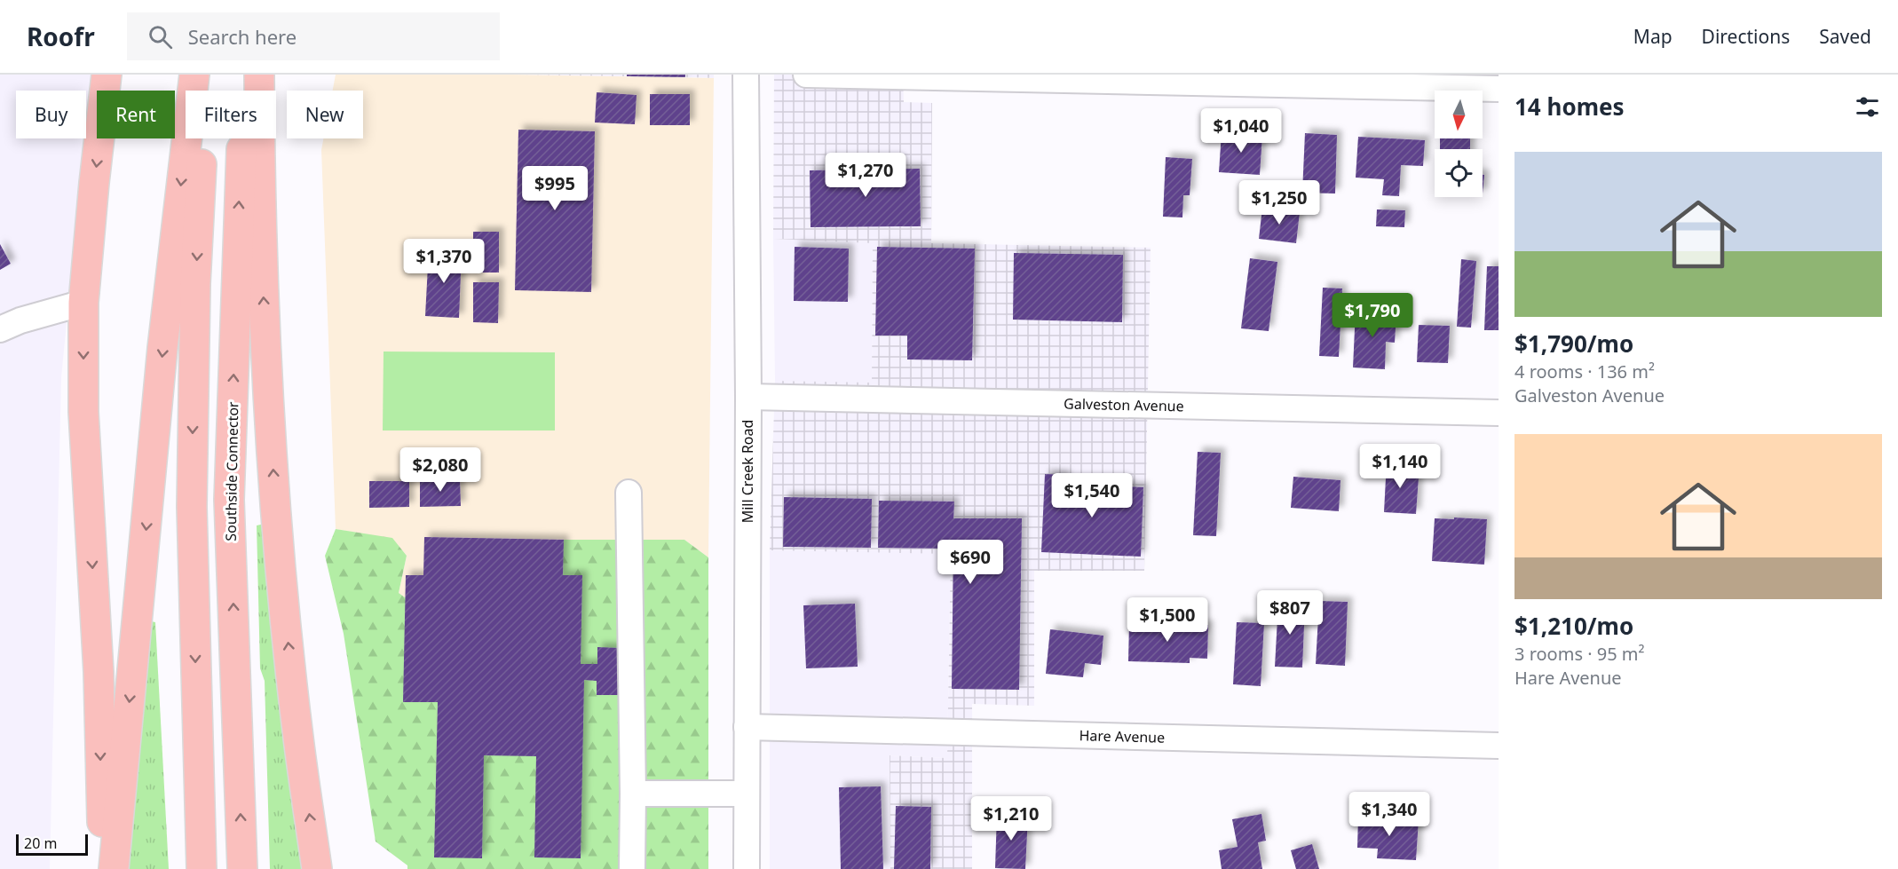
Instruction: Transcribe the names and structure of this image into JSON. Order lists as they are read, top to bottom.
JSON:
{
  "streets": {
    "highway": ["Southside Connector"],
    "street": ["Galveston Avenue", "Mill Creek Road", "Hare Avenue"]
  },
  "crossings": [
    ["Galveston Avenue", "Mill Creek Road"],
    ["Mill Creek Road", "Hare Avenue"]
  ],
  "scale_bar": "20 m",
  "north": "bottom",
  "page": {
    "header": "Roofr",
    "search": "Search here",
    "nav": ["Map", "Directions", "Saved"],
    "heading": "14 homes",
    "chip": [
      "Buy",
      "Rent",
      "Filters",
      "New"
    ],
    "price": [
      "$1,040",
      "$1,270",
      "$995",
      "$1,250",
      "$1,370",
      "$1,790",
      "$1,140",
      "$2,080",
      "$1,540",
      "$690",
      "$807",
      "$1,500",
      "$1,340",
      "$1,210"
    ],
    "list": [
      {
        "name": "$1,790/mo",
        "note": "4 rooms · 136 m² · Galveston Avenue"
      },
      {
        "name": "$1,210/mo",
        "note": "3 rooms · 95 m² · Hare Avenue"
      }
    ],
    "scale": "20 m"
  }
}
